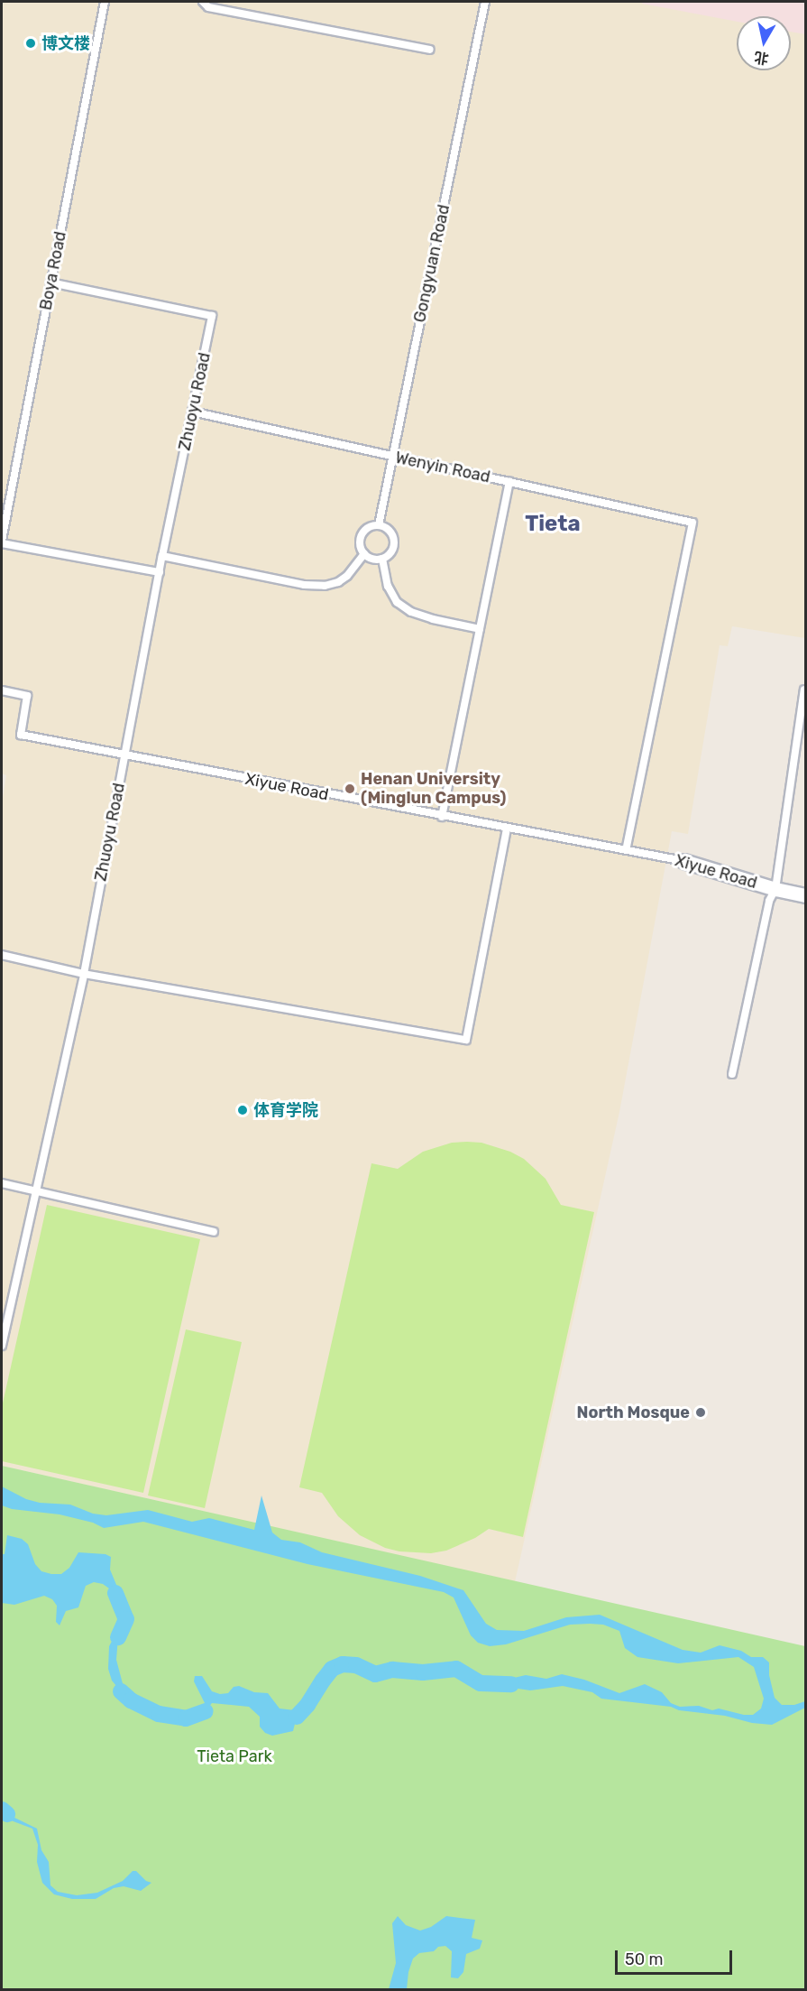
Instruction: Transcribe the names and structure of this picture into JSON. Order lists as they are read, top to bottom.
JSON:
{
  "streets": {
    "street": ["Xiyue Road"],
    "lane": [
      "Gongyuan Road",
      "Boya Road",
      "Zhuoyu Road",
      "Wenyin Road"
    ]
  },
  "crossings": [
    ["Gongyuan Road", "Wenyin Road"],
    ["Boya Road", "Zhuoyu Road"],
    ["Zhuoyu Road", "Wenyin Road"],
    ["Zhuoyu Road", "Xiyue Road"],
    ["Wenyin Road", "Xiyue Road"]
  ],
  "districts": ["Tieta"],
  "parks": ["Tieta Park"],
  "places": [
    "博文楼",
    "Henan University (Minglun Campus)",
    "体育学院",
    "North Mosque"
  ],
  "scale_bar": "50 m",
  "north": "bottom"
}
